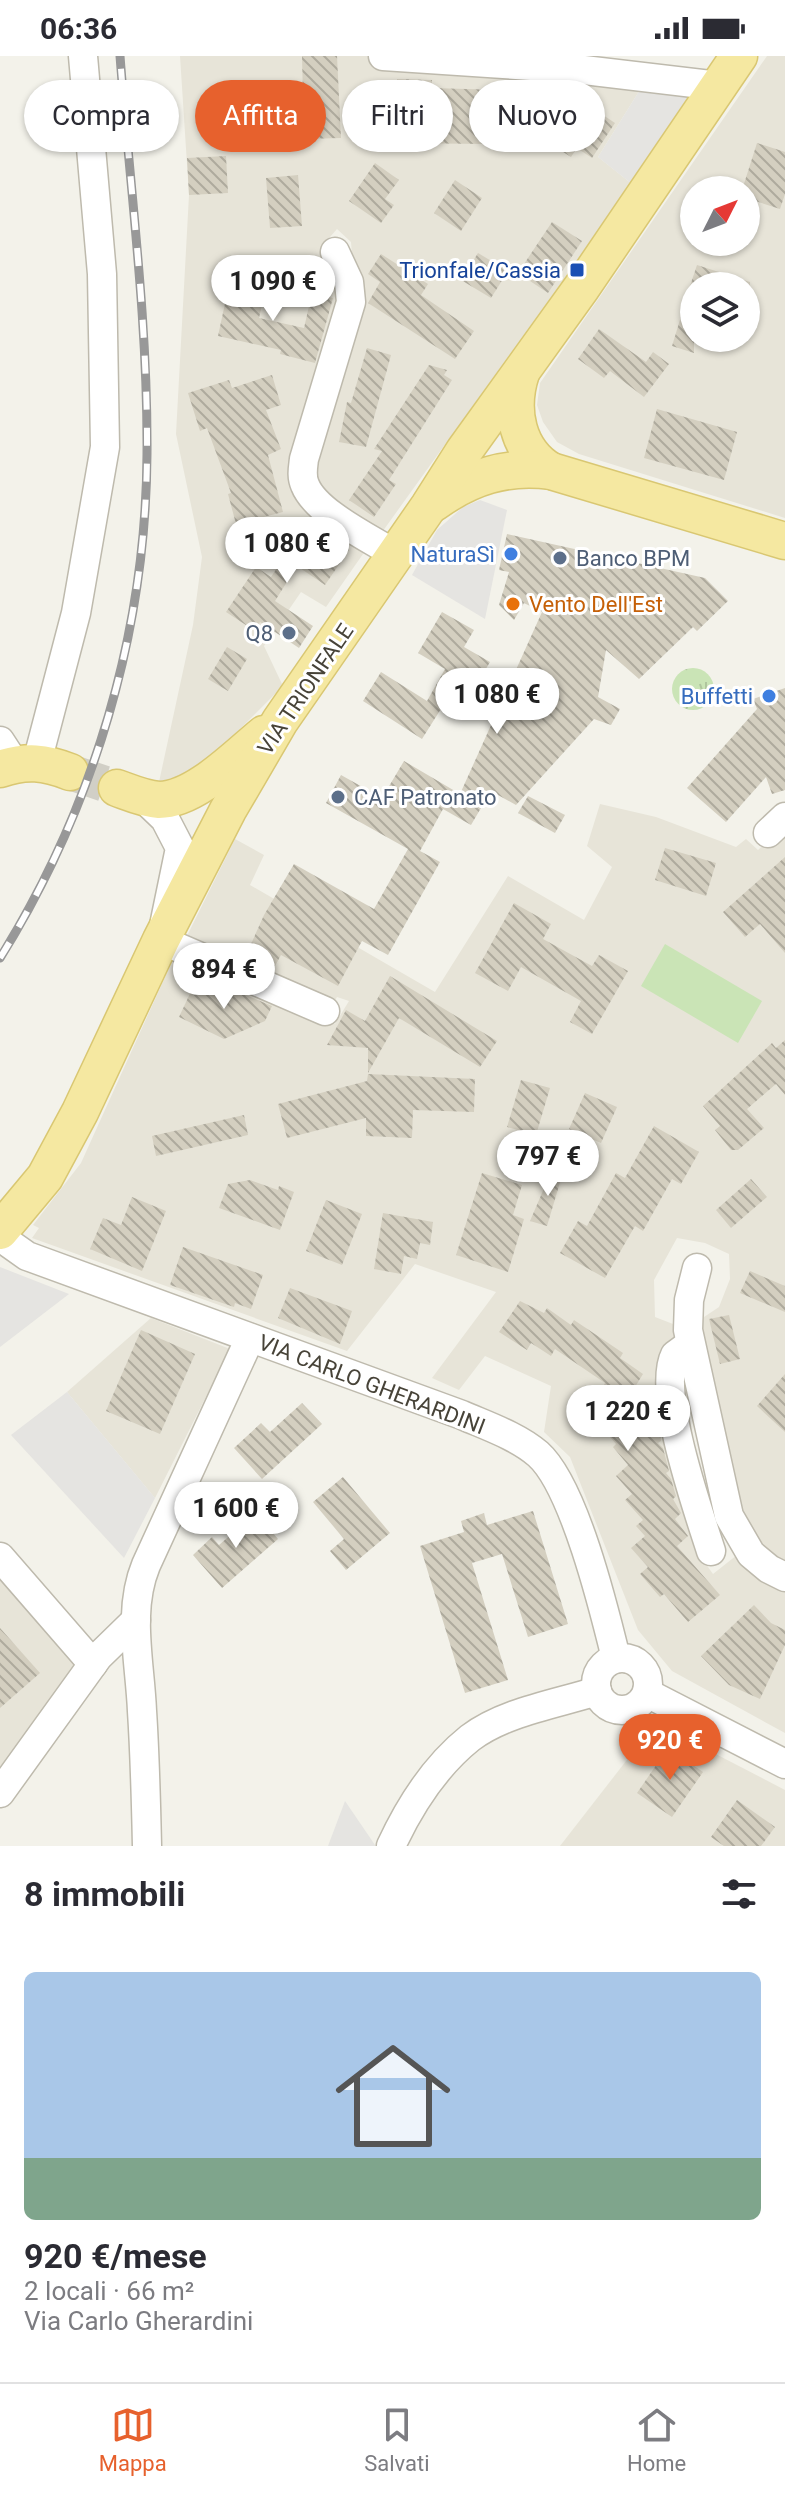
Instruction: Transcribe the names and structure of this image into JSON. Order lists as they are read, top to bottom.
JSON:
{
  "streets": {
    "main road": ["VIA TRIONFALE"],
    "street": ["VIA CARLO GHERARDINI"]
  },
  "crossings": [
    ["VIA TRIONFALE", "VIA CARLO GHERARDINI"]
  ],
  "places": {
    "transit": ["Trionfale/Cassia"],
    "other": [
      "NaturaSì",
      "Banco BPM",
      "Vento Dell'Est",
      "Q8",
      "Buffetti",
      "CAF Patronato"
    ]
  },
  "north": "top right",
  "page": {
    "status": "06:36",
    "chip": [
      "Compra",
      "Affitta",
      "Filtri",
      "Nuovo"
    ],
    "price": [
      "1 090 €",
      "1 080 €",
      "1 080 €",
      "894 €",
      "797 €",
      "1 220 €",
      "1 600 €",
      "920 €"
    ],
    "heading": "8 immobili",
    "list": [
      {
        "name": "920 €/mese",
        "note": "2 locali · 66 m² · Via Carlo Gherardini"
      }
    ],
    "tabs": ["Mappa", "Salvati", "Home"]
  }
}
